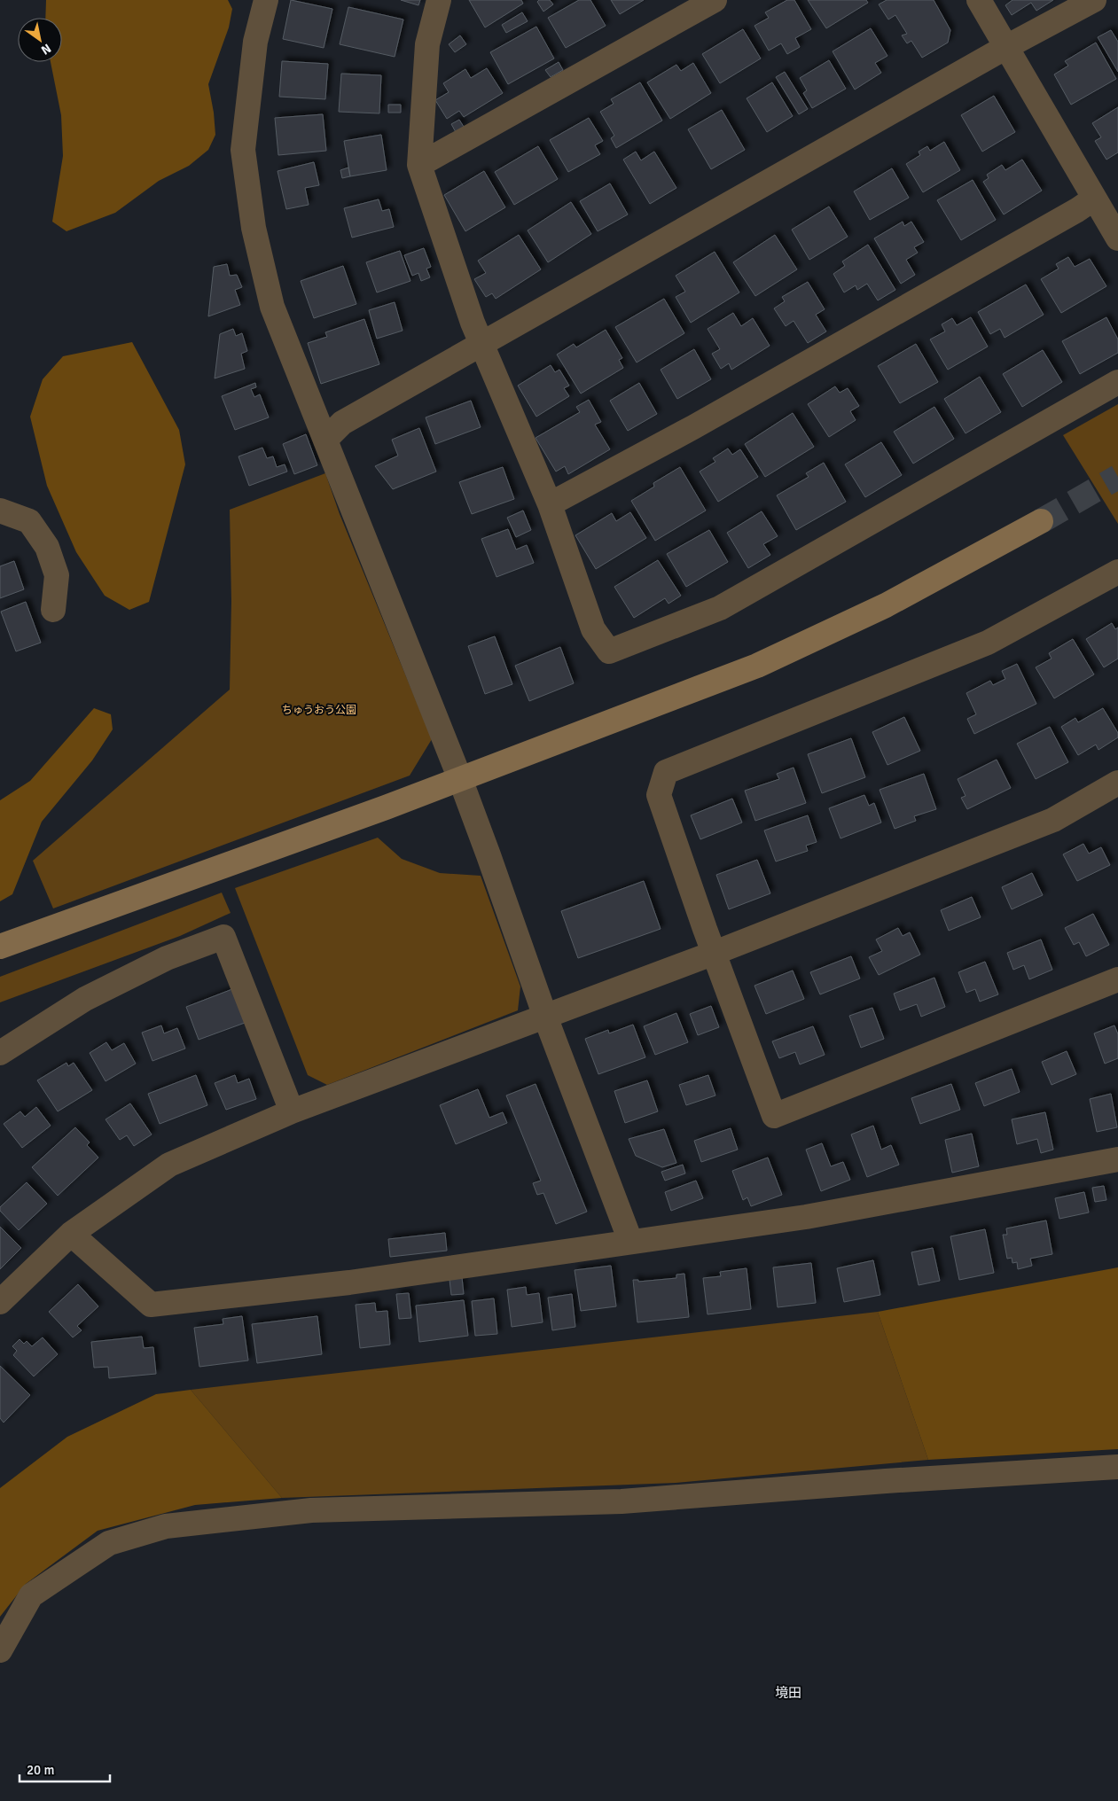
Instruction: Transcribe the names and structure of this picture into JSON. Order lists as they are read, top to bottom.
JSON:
{
  "districts": ["境田"],
  "parks": ["ちゅうおう公園"],
  "scale_bar": "20 m",
  "north": "bottom right"
}
